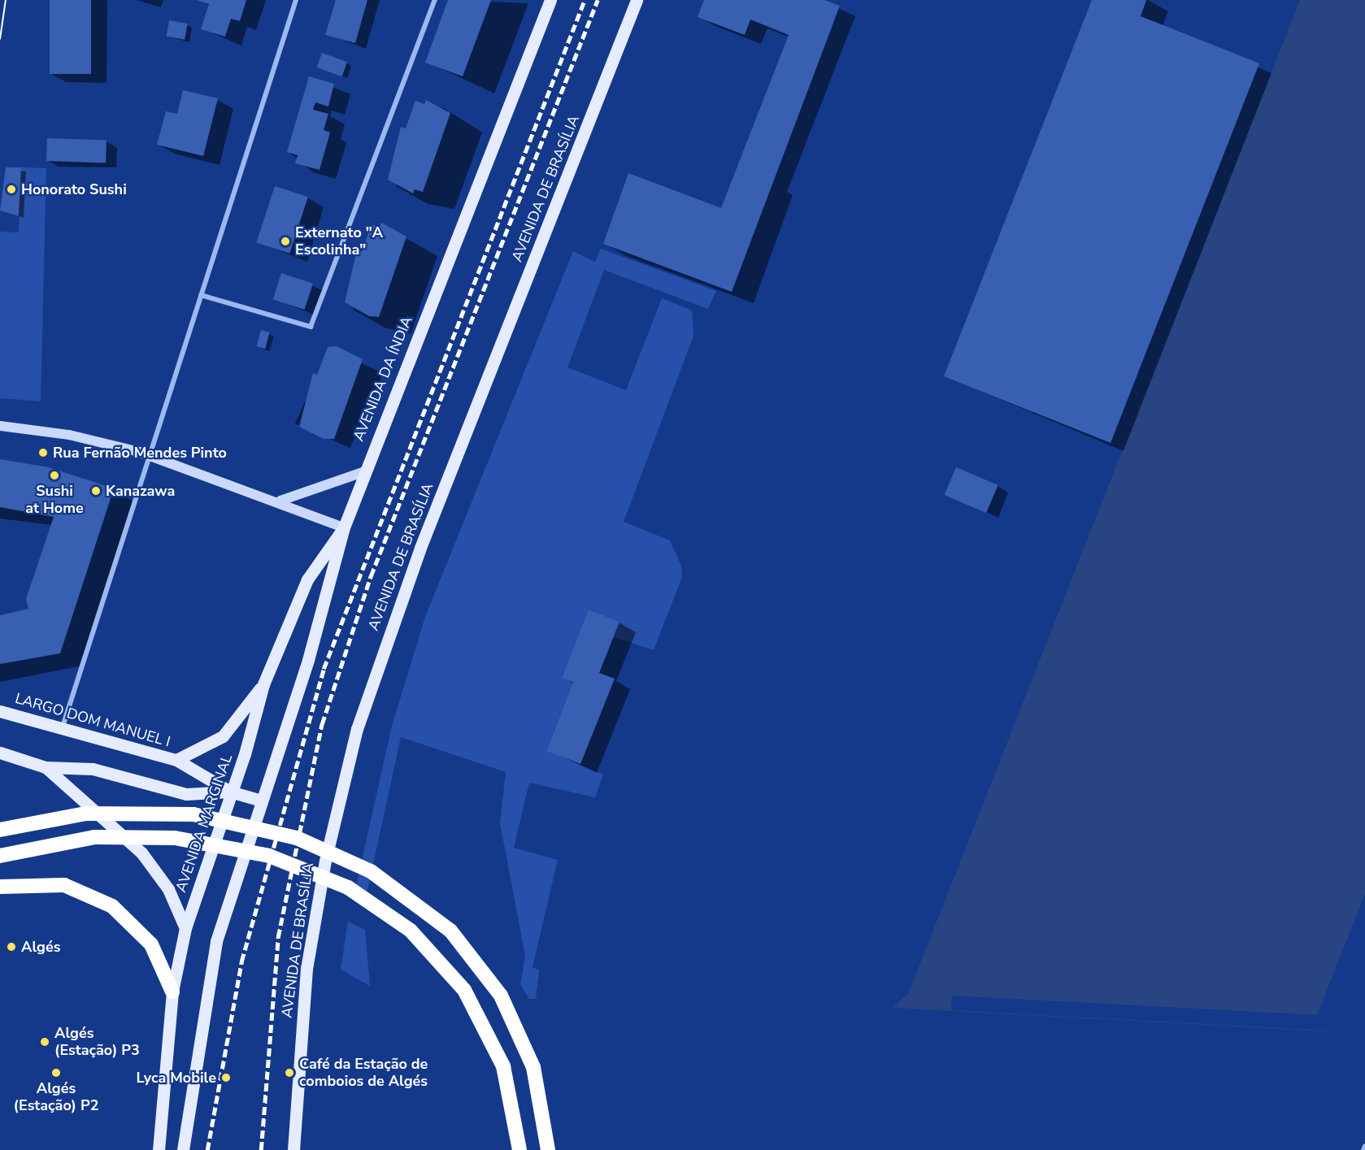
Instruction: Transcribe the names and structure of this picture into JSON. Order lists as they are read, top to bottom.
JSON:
{
  "streets": {
    "main road": [
      "AVENIDA DE BRASÍLIA",
      "AVENIDA DA ÍNDIA",
      "LARGO DOM MANUEL I",
      "AVENIDA MARGINAL"
    ]
  },
  "crossings": [
    ["AVENIDA DA ÍNDIA", "AVENIDA MARGINAL"],
    ["LARGO DOM MANUEL I", "AVENIDA MARGINAL"]
  ],
  "places": [
    "Honorato Sushi",
    "Externato \"A Escolinha\"",
    "Rua Fernão Mendes Pinto",
    "Sushi at Home",
    "Kanazawa",
    "Algés",
    "Algés (Estação) P3",
    "Algés (Estação) P2",
    "Café da Estação de comboios de Algés",
    "Lyca Mobile"
  ]
}
